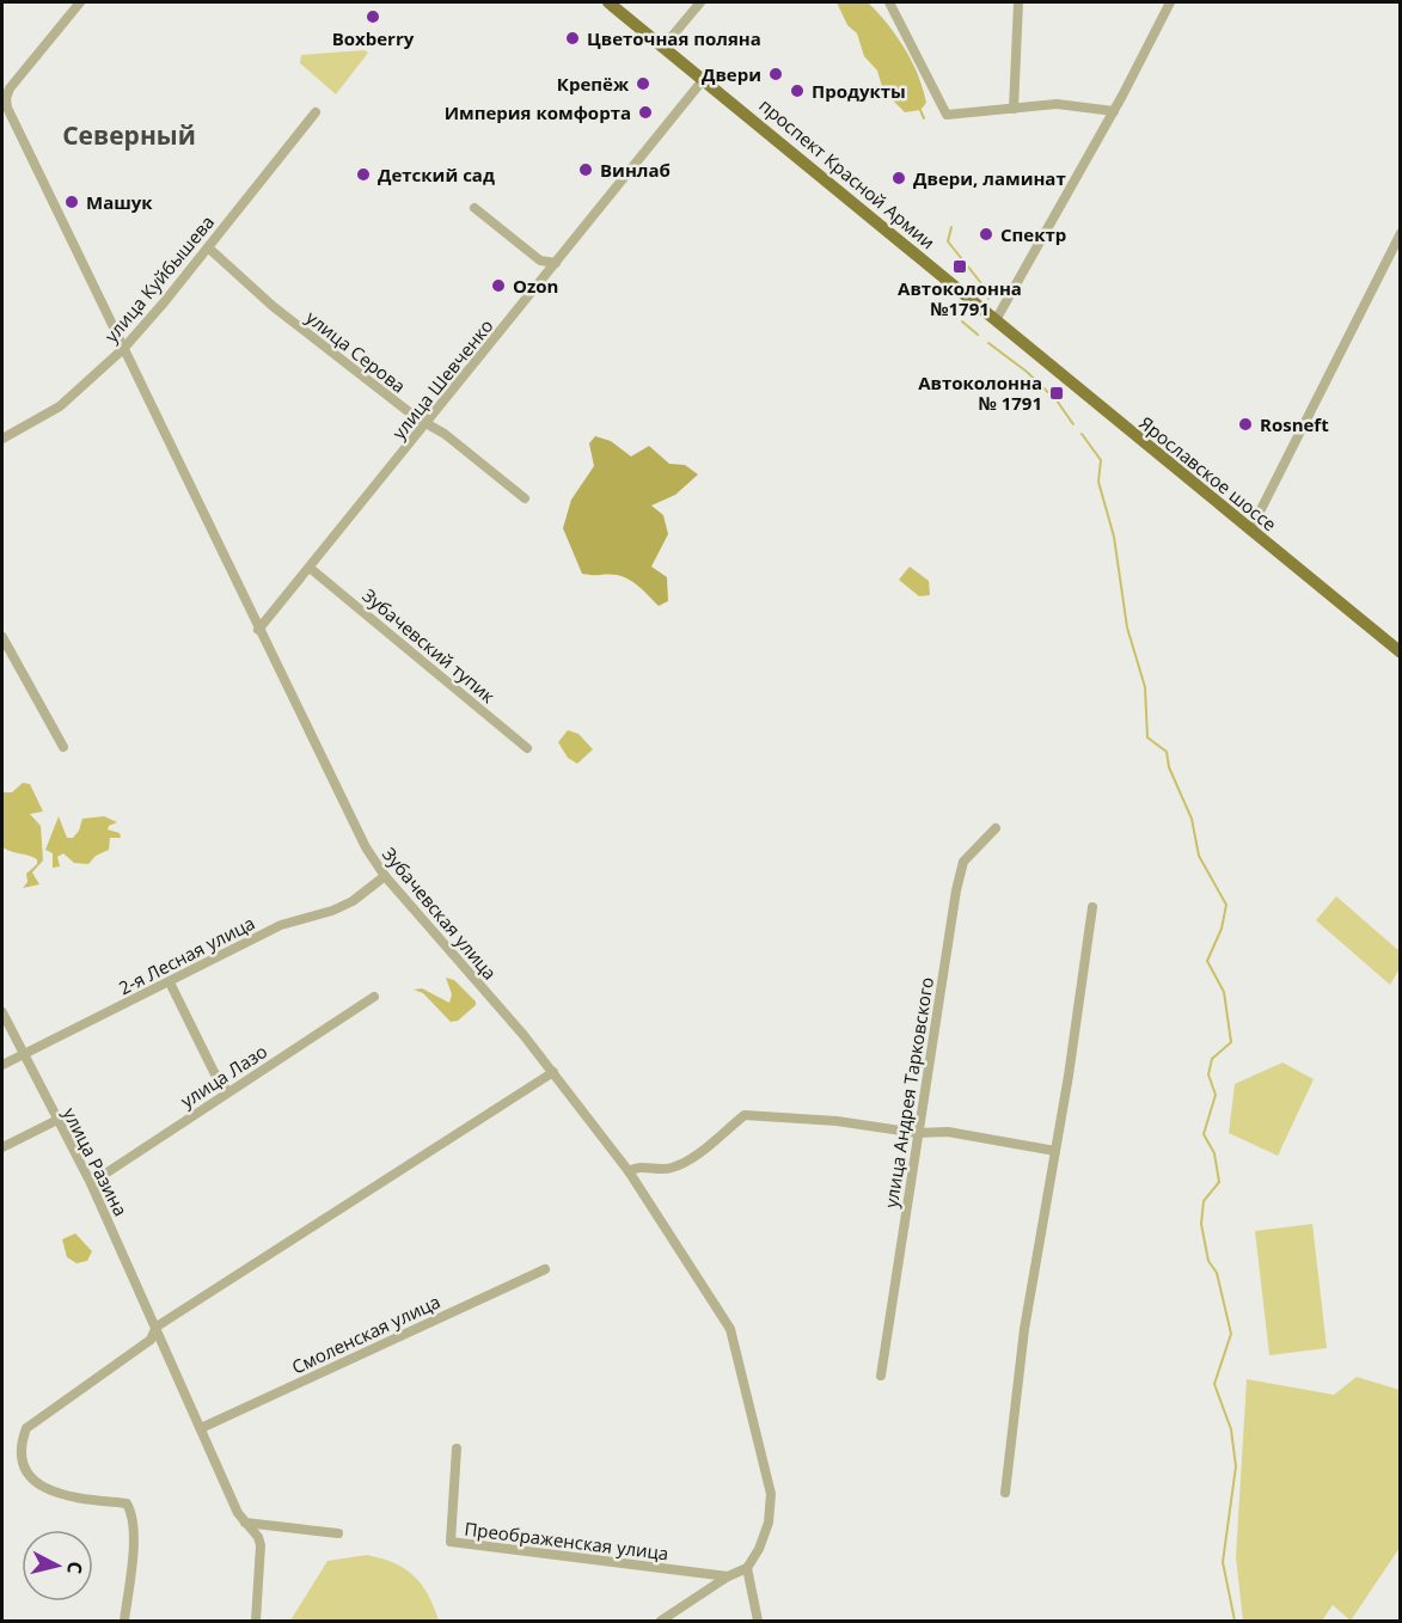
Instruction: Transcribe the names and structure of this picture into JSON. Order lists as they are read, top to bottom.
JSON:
{
  "streets": {
    "main road": ["проспект Красной Армии", "Ярославское шоссе"],
    "street": [
      "улица Куйбышева",
      "улица Серова",
      "улица Шевченко",
      "Зубачевский тупик",
      "Зубачевская улица",
      "2-я Лесная улица",
      "улица Лазо",
      "улица Андрея Тарковского",
      "улица Разина",
      "Смоленская улица",
      "Преображенская улица"
    ]
  },
  "crossings": [
    ["проспект Красной Армии", "улица Шевченко"],
    ["проспект Красной Армии", "Ярославское шоссе"],
    ["улица Куйбышева", "улица Серова"],
    ["улица Куйбышева", "Зубачевская улица"],
    ["улица Серова", "улица Шевченко"],
    ["улица Шевченко", "Зубачевский тупик"],
    ["улица Шевченко", "Зубачевская улица"],
    ["Зубачевская улица", "2-я Лесная улица"],
    ["2-я Лесная улица", "улица Разина"],
    ["улица Лазо", "улица Разина"],
    ["улица Разина", "Смоленская улица"]
  ],
  "districts": ["Северный"],
  "places": {
    "other": [
      "Boxberry",
      "Цветочная поляна",
      "Двери",
      "Крепёж",
      "Продукты",
      "Империя комфорта",
      "Винлаб",
      "Детский сад",
      "Двери, ламинат",
      "Машук",
      "Спектр",
      "Ozon",
      "Rosneft"
    ],
    "transit": ["Автоколонна №1791", "Автоколонна № 1791"]
  },
  "north": "right"
}
